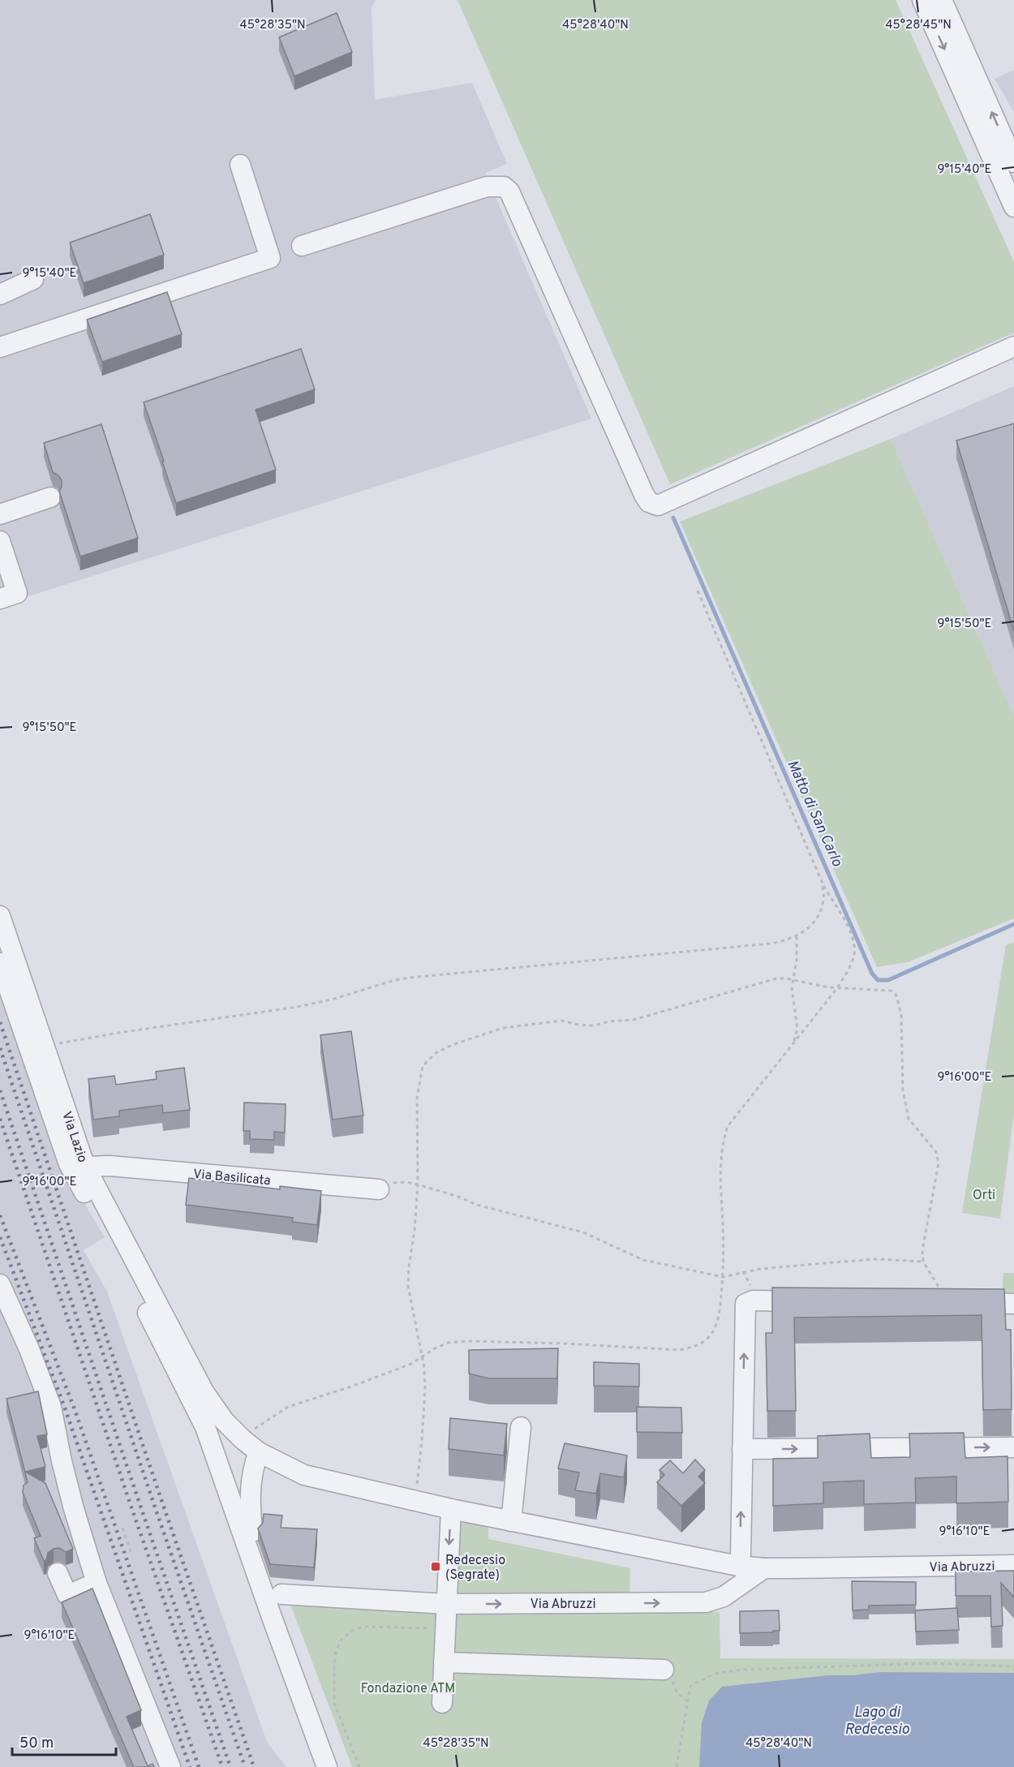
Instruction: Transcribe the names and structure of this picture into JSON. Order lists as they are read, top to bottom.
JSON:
{
  "streets": {
    "street": ["Via Lazio", "Via Basilicata", "Via Abruzzi"]
  },
  "crossings": [
    ["Via Lazio", "Via Basilicata"],
    ["Via Lazio", "Via Abruzzi"]
  ],
  "water": ["Matto di San Carlo", "Lago di Redecesio"],
  "parks": ["Orti", "Fondazione ATM"],
  "places": {
    "transit": ["Redecesio (Segrate)"]
  },
  "scale_bar": "50 m",
  "coordinates": [
    "45°28'35\"N",
    "45°28'40\"N",
    "45°28'45\"N",
    "9°15'40\"E",
    "9°15'50\"E",
    "9°16'00\"E",
    "9°16'10\"E"
  ]
}
